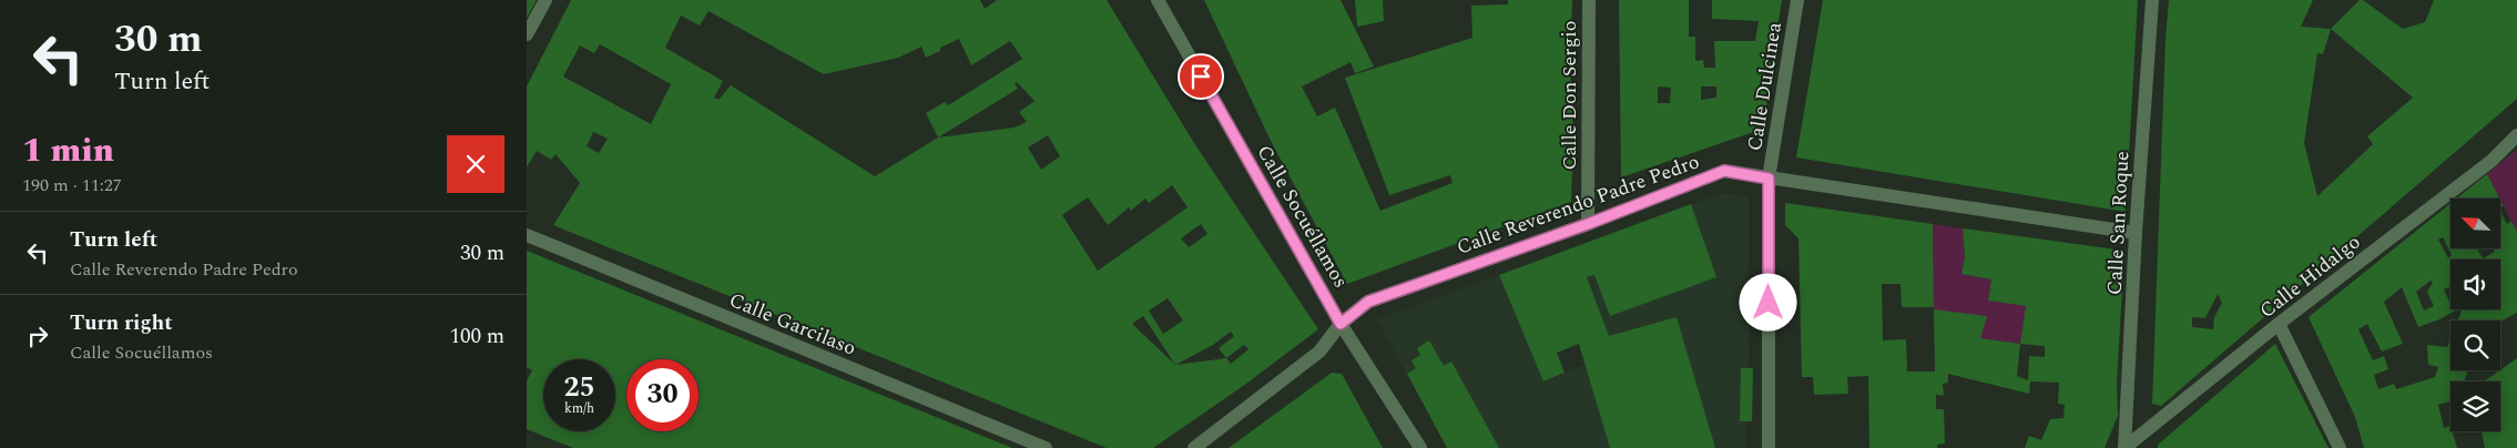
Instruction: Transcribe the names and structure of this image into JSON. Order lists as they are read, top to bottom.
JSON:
{
  "streets": {
    "street": [
      "Calle Dulcinea",
      "Calle Don Sergio",
      "Calle Reverendo Padre Pedro",
      "Calle Socuéllamos",
      "Calle San Roque",
      "Calle Hidalgo",
      "Calle Garcilaso"
    ]
  },
  "crossings": [
    ["Calle Dulcinea", "Calle Reverendo Padre Pedro"],
    ["Calle Don Sergio", "Calle Reverendo Padre Pedro"],
    ["Calle Reverendo Padre Pedro", "Calle Socuéllamos"],
    ["Calle Reverendo Padre Pedro", "Calle San Roque"],
    ["Calle San Roque", "Calle Hidalgo"]
  ],
  "north": "top left",
  "page": {
    "turn": ["30 m", "Turn left"],
    "heading": ["1 min", "190 m · 11:27"],
    "list": [
      {
        "name": "Turn left",
        "note": "Calle Reverendo Padre Pedro",
        "value": "30 m"
      },
      {
        "name": "Turn right",
        "note": "Calle Socuéllamos",
        "value": "100 m"
      }
    ],
    "speed": "25 km/h",
    "limit": "30"
  }
}
